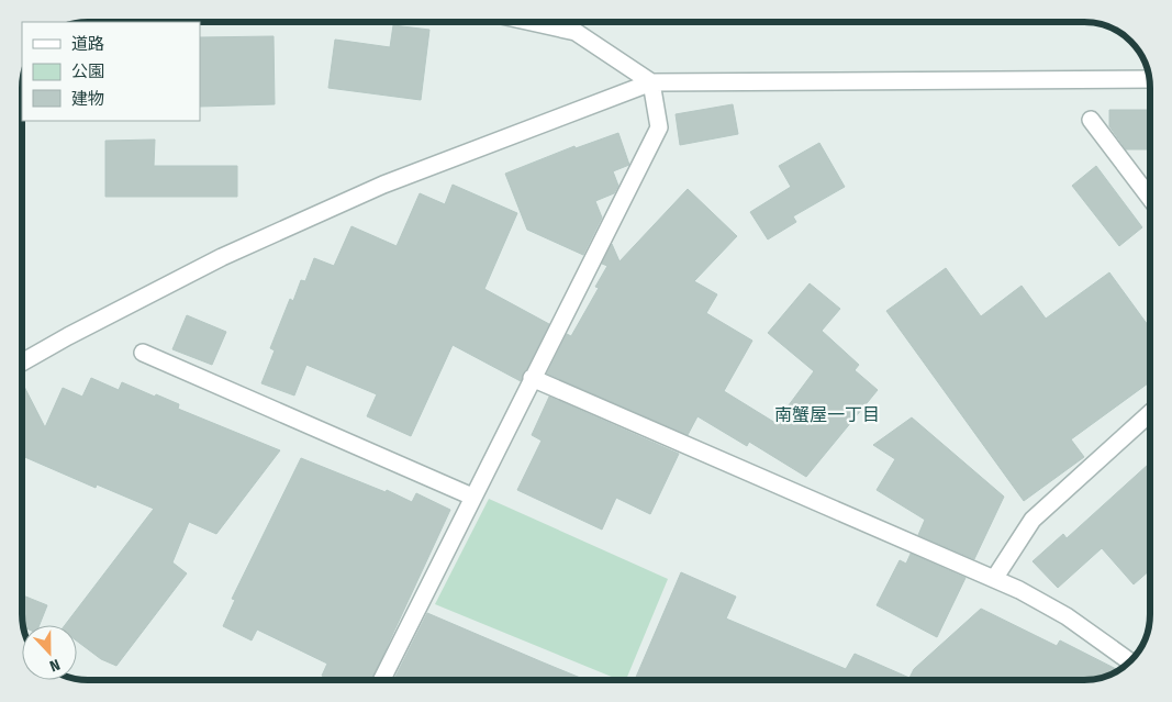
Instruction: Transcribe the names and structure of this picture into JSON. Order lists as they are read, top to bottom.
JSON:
{
  "districts": ["南蟹屋一丁目"],
  "legend": ["道路", "公園", "建物"],
  "north": "bottom"
}
